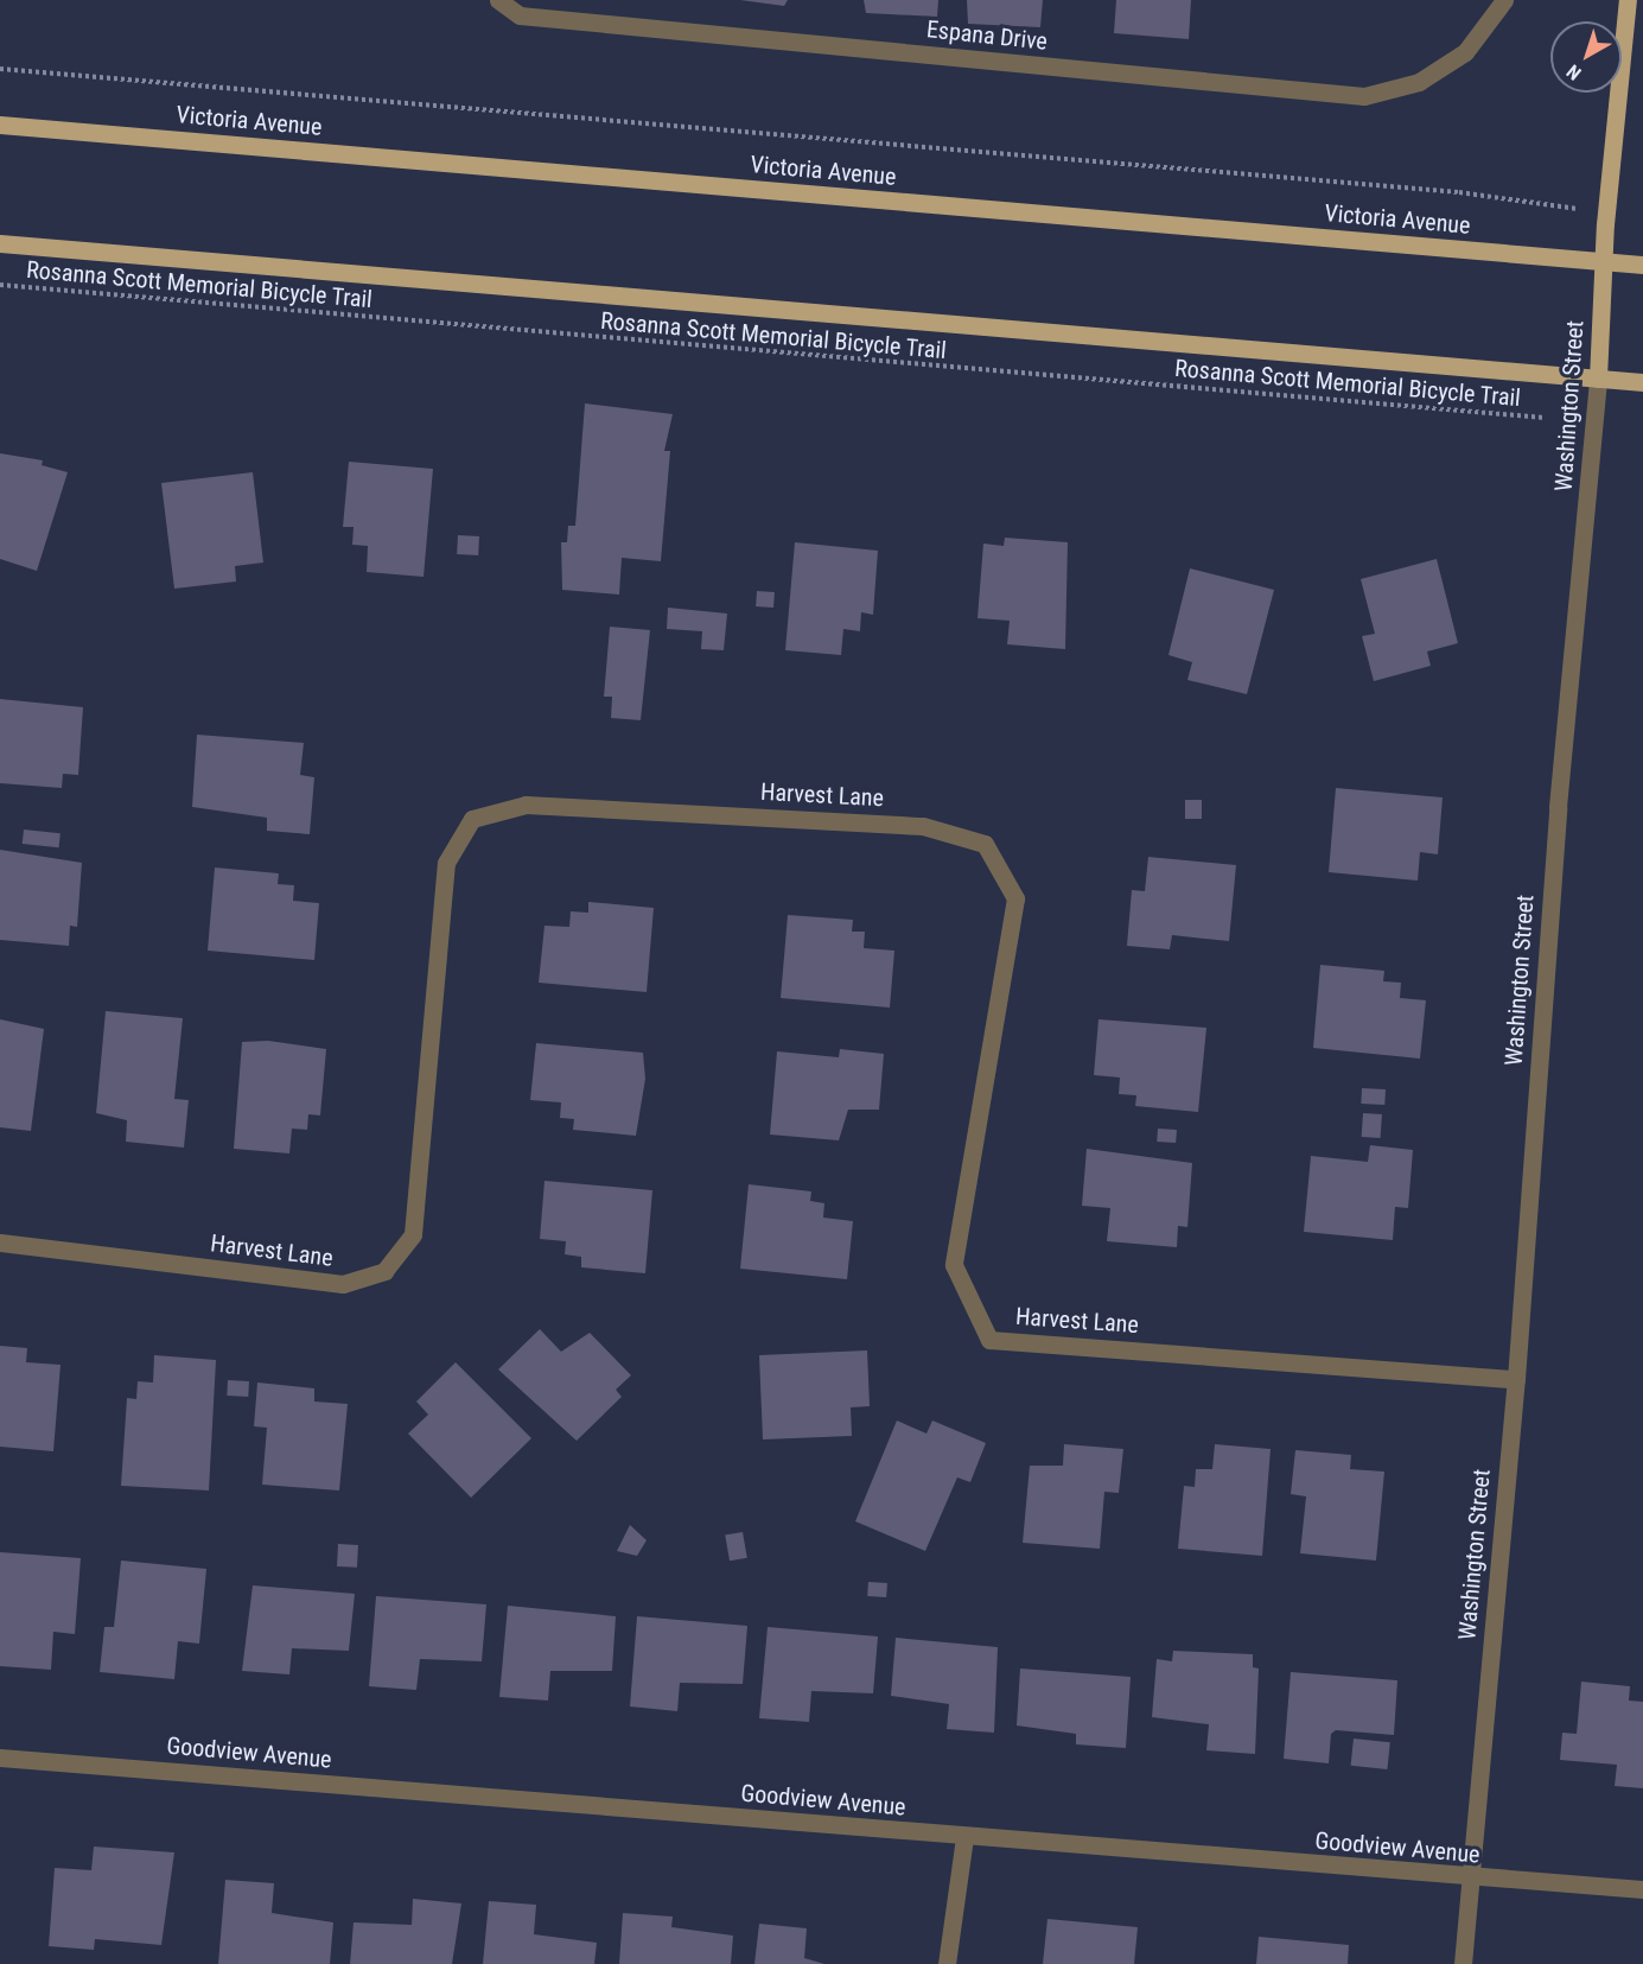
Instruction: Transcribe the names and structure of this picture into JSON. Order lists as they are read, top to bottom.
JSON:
{
  "streets": {
    "main road": ["Victoria Avenue", "Washington Street"],
    "street": ["Espana Drive", "Harvest Lane", "Goodview Avenue"],
    "path": ["Rosanna Scott Memorial Bicycle Trail"]
  },
  "crossings": [
    ["Victoria Avenue", "Washington Street"],
    ["Washington Street", "Harvest Lane"],
    ["Washington Street", "Goodview Avenue"]
  ],
  "north": "bottom left"
}
